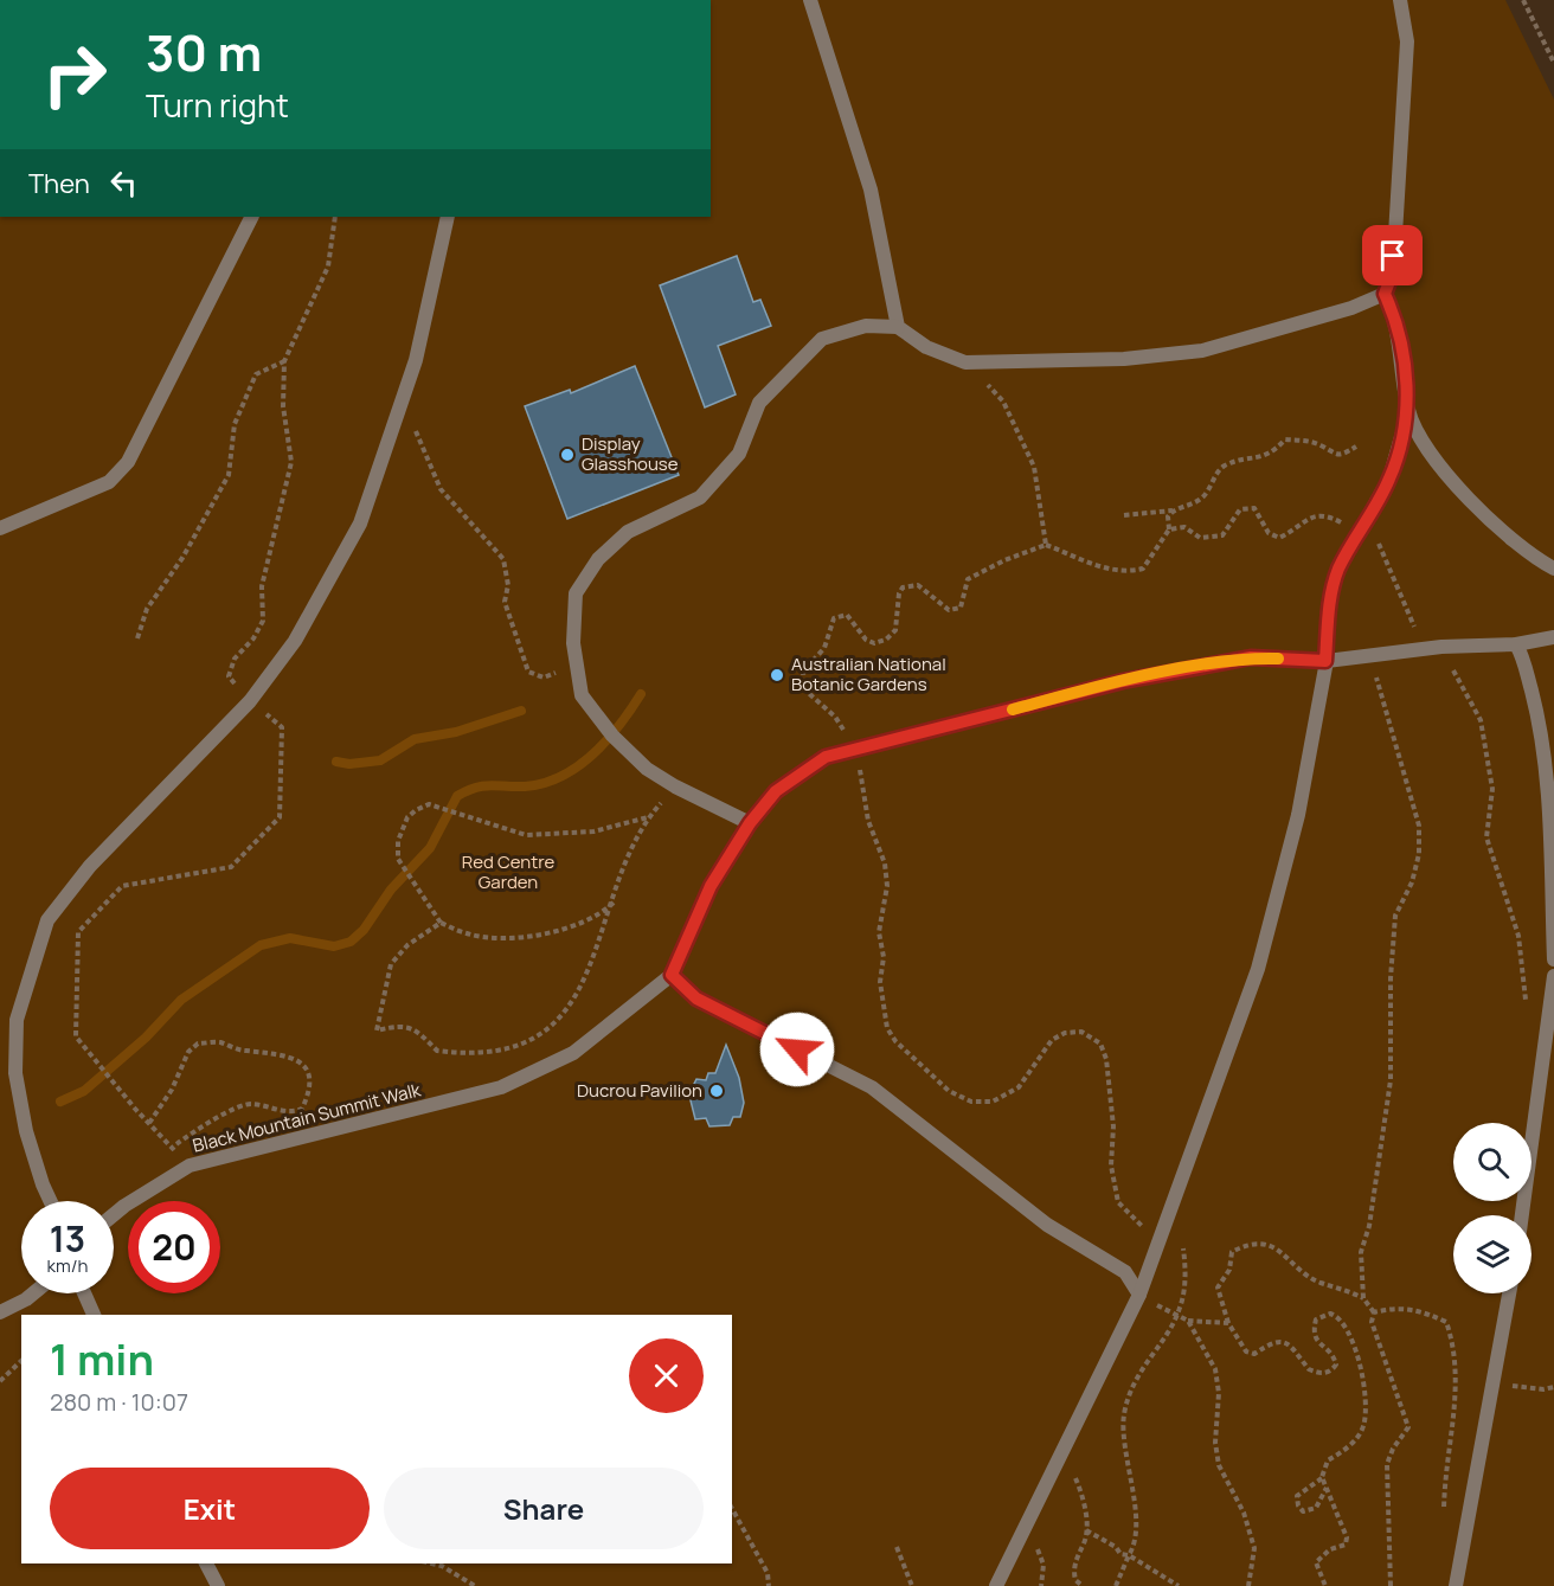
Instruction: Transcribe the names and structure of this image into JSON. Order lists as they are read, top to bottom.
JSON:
{
  "streets": {
    "lane": ["Black Mountain Summit Walk"]
  },
  "parks": ["Red Centre Garden"],
  "places": ["Display Glasshouse", "Australian National Botanic Gardens", "Ducrou Pavilion"],
  "page": {
    "turn": ["30 m", "Turn right"],
    "then": "Then",
    "speed": "13 km/h",
    "limit": "20",
    "heading": ["1 min", "280 m · 10:07"],
    "buttons": ["Exit", "Share"]
  }
}
